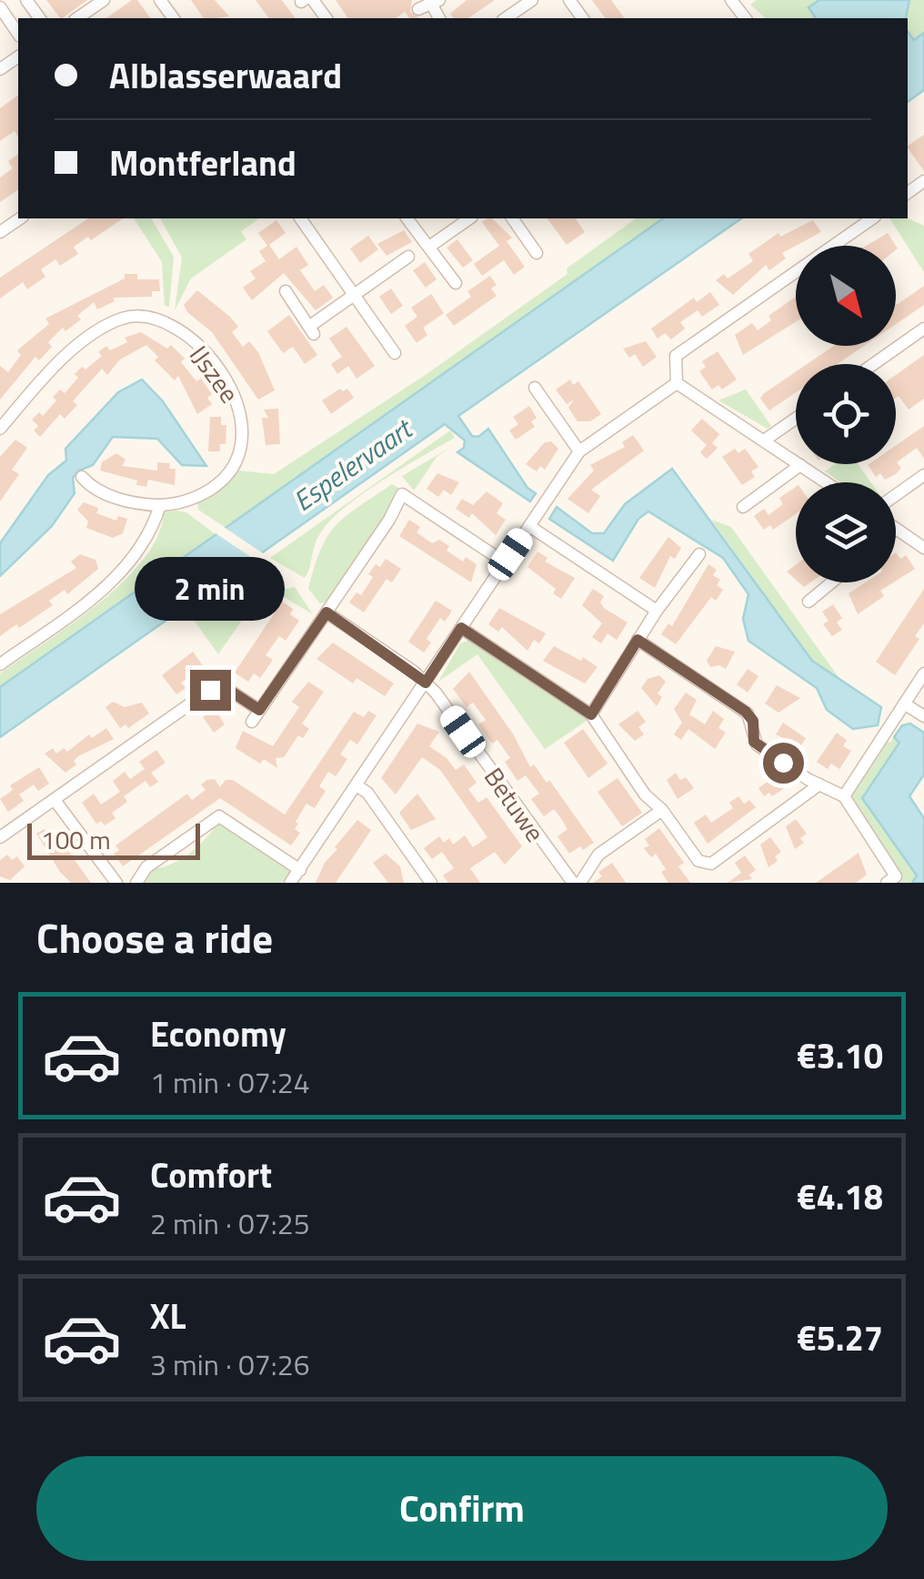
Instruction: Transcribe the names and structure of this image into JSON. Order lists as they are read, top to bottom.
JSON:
{
  "streets": {
    "street": ["IJszee", "Betuwe"]
  },
  "water": ["Espelervaart"],
  "scale_bar": "100 m",
  "north": "bottom right",
  "page": {
    "banner": ["Alblasserwaard", "Montferland"],
    "bubble": "2 min",
    "scale": "100 m",
    "heading": "Choose a ride",
    "list": [
      {
        "name": "Economy",
        "note": "1 min · 07:24",
        "value": "€3.10"
      },
      {
        "name": "Comfort",
        "note": "2 min · 07:25",
        "value": "€4.18"
      },
      {
        "name": "XL",
        "note": "3 min · 07:26",
        "value": "€5.27"
      }
    ],
    "buttons": "Confirm"
  }
}
